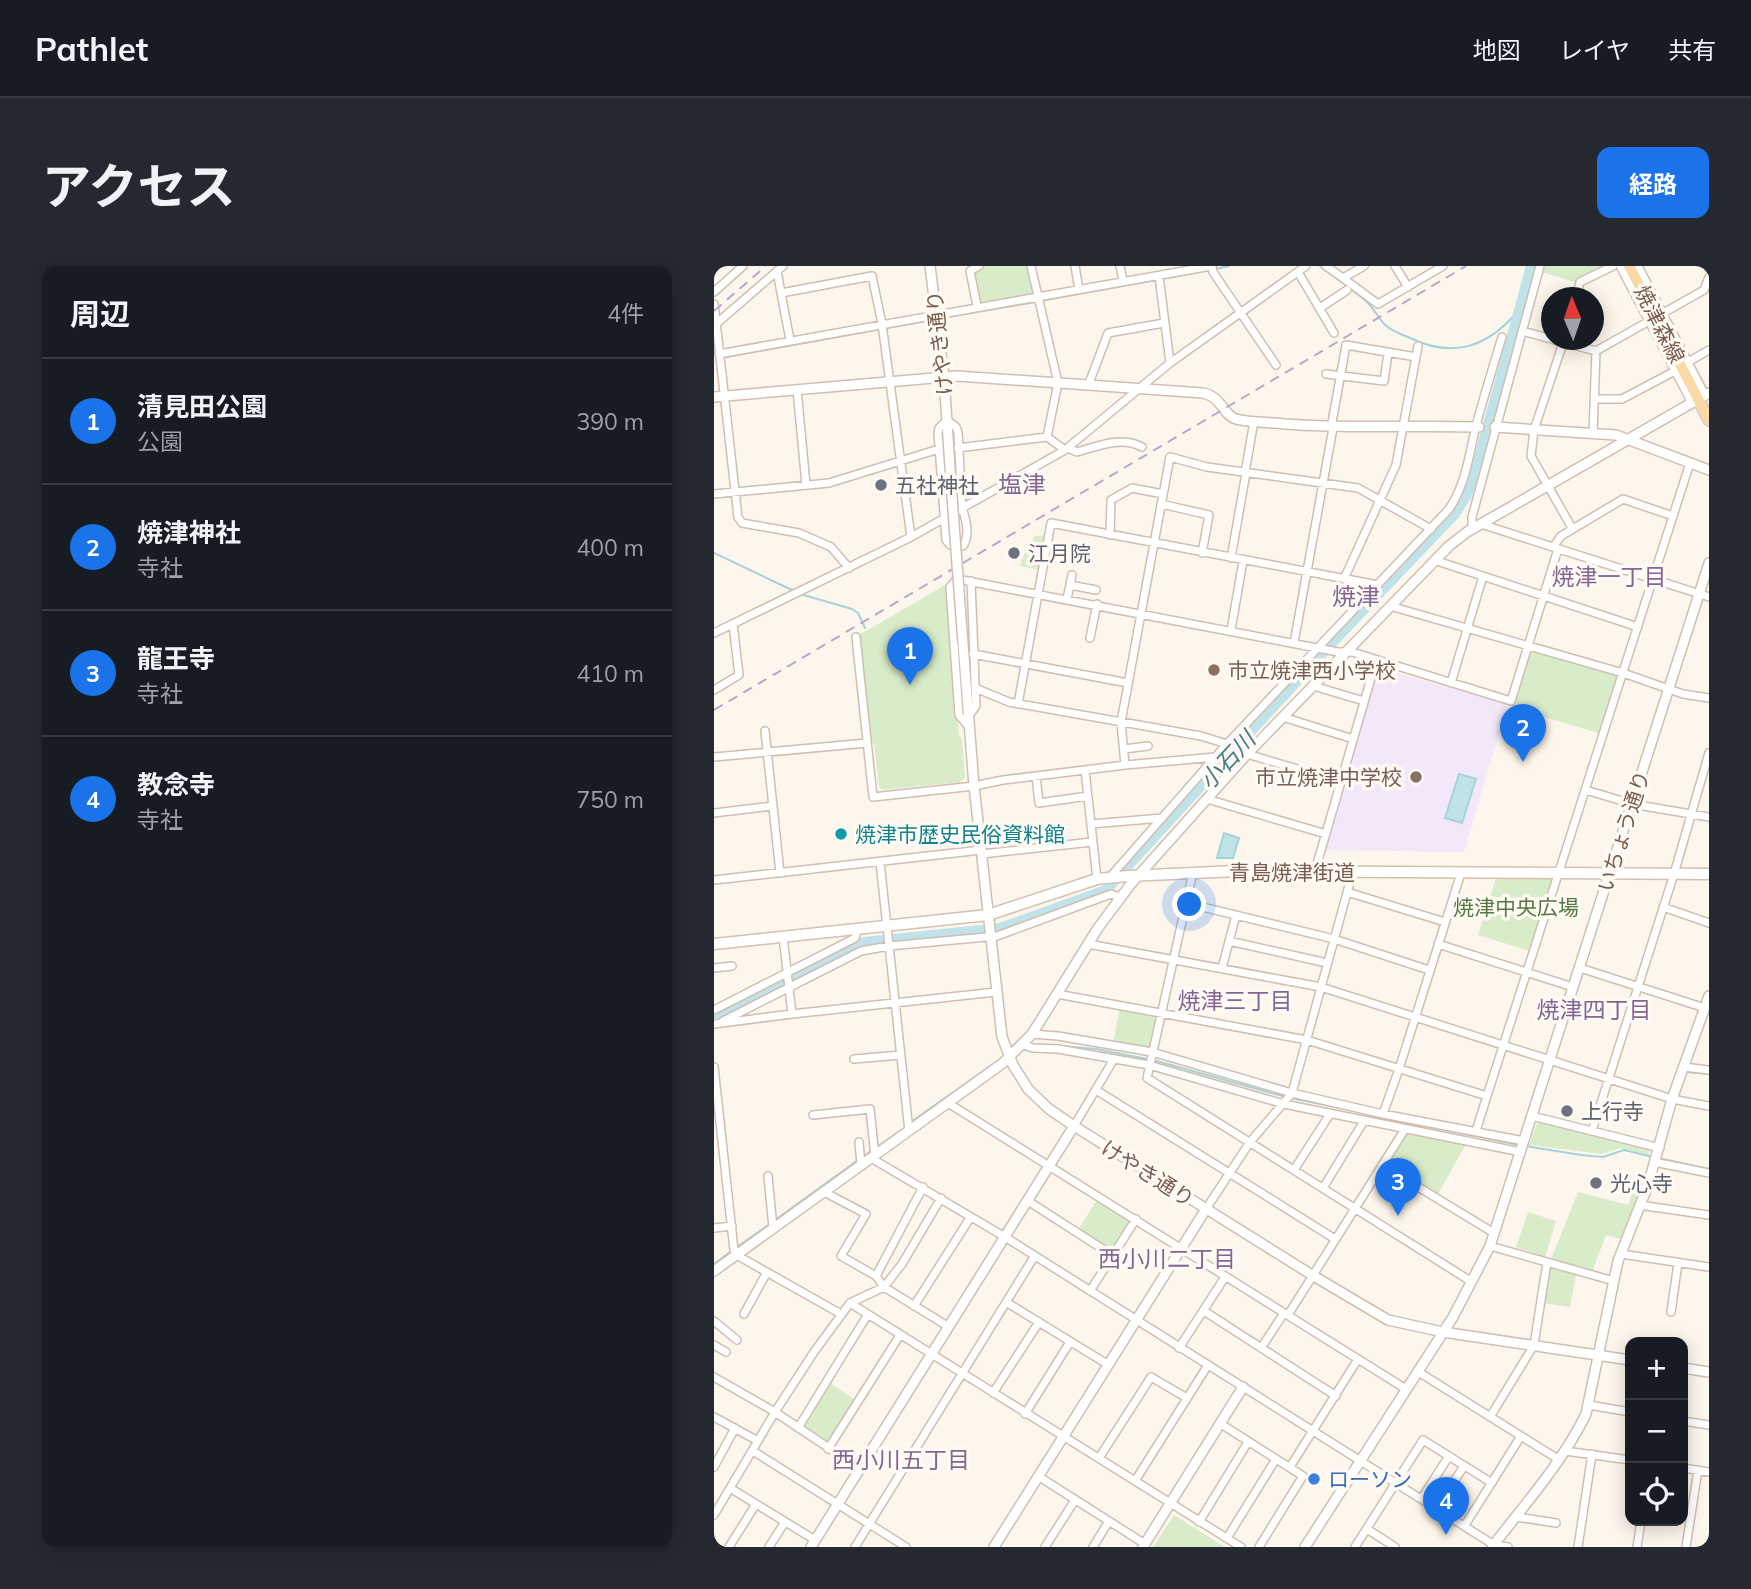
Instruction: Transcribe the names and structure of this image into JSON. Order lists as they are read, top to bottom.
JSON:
{
  "streets": {
    "main road": ["焼津森線", "青島焼津街道"],
    "street": ["けやき通り", "いちょう通り"]
  },
  "crossings": [
    ["けやき通り", "いちょう通り"],
    ["けやき通り", "青島焼津街道"],
    ["いちょう通り", "青島焼津街道"]
  ],
  "districts": [
    "塩津",
    "焼津一丁目",
    "焼津",
    "焼津三丁目",
    "焼津四丁目",
    "西小川二丁目",
    "西小川五丁目"
  ],
  "water": ["小石川"],
  "parks": ["焼津中央広場"],
  "places": [
    "五社神社",
    "江月院",
    "市立焼津西小学校",
    "市立焼津中学校",
    "焼津市歴史民俗資料館",
    "上行寺",
    "光心寺",
    "ローソン"
  ],
  "north": "top",
  "page": {
    "header": "Pathlet",
    "nav": ["地図", "レイヤ", "共有"],
    "title": "アクセス",
    "buttons": "経路",
    "heading": ["周辺", "4件"],
    "list": [
      {
        "mark": "1",
        "name": "清見田公園",
        "note": "公園",
        "value": "390 m"
      },
      {
        "mark": "2",
        "name": "焼津神社",
        "note": "寺社",
        "value": "400 m"
      },
      {
        "mark": "3",
        "name": "龍王寺",
        "note": "寺社",
        "value": "410 m"
      },
      {
        "mark": "4",
        "name": "教念寺",
        "note": "寺社",
        "value": "750 m"
      }
    ],
    "pins": [
      "1",
      "2",
      "3",
      "4"
    ],
    "map_buttons": ["+", "−"]
  }
}
